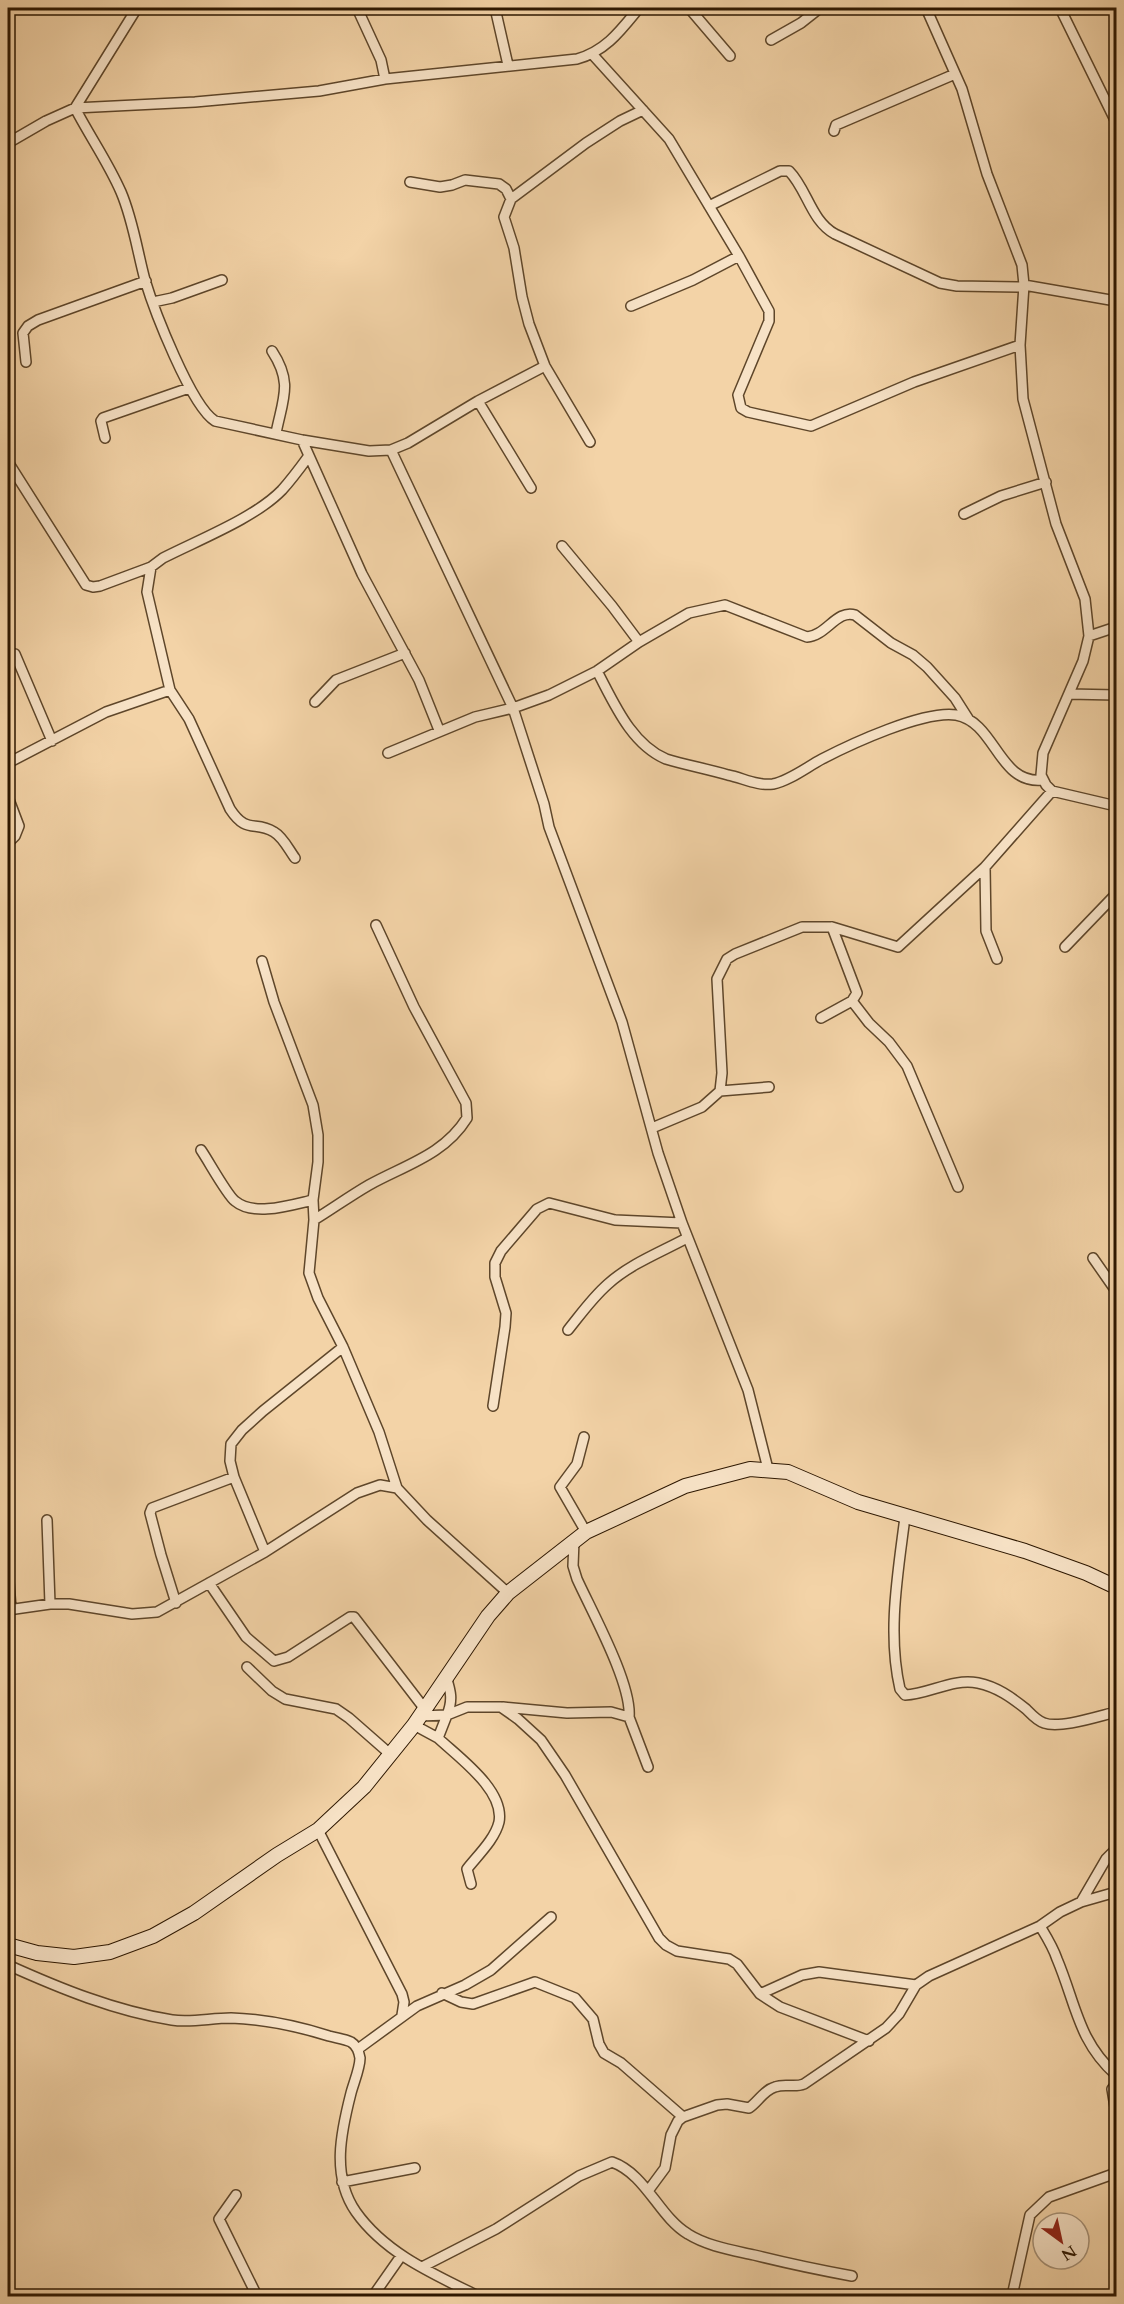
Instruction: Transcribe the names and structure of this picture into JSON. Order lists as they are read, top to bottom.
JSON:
{
  "north": "bottom right"
}
